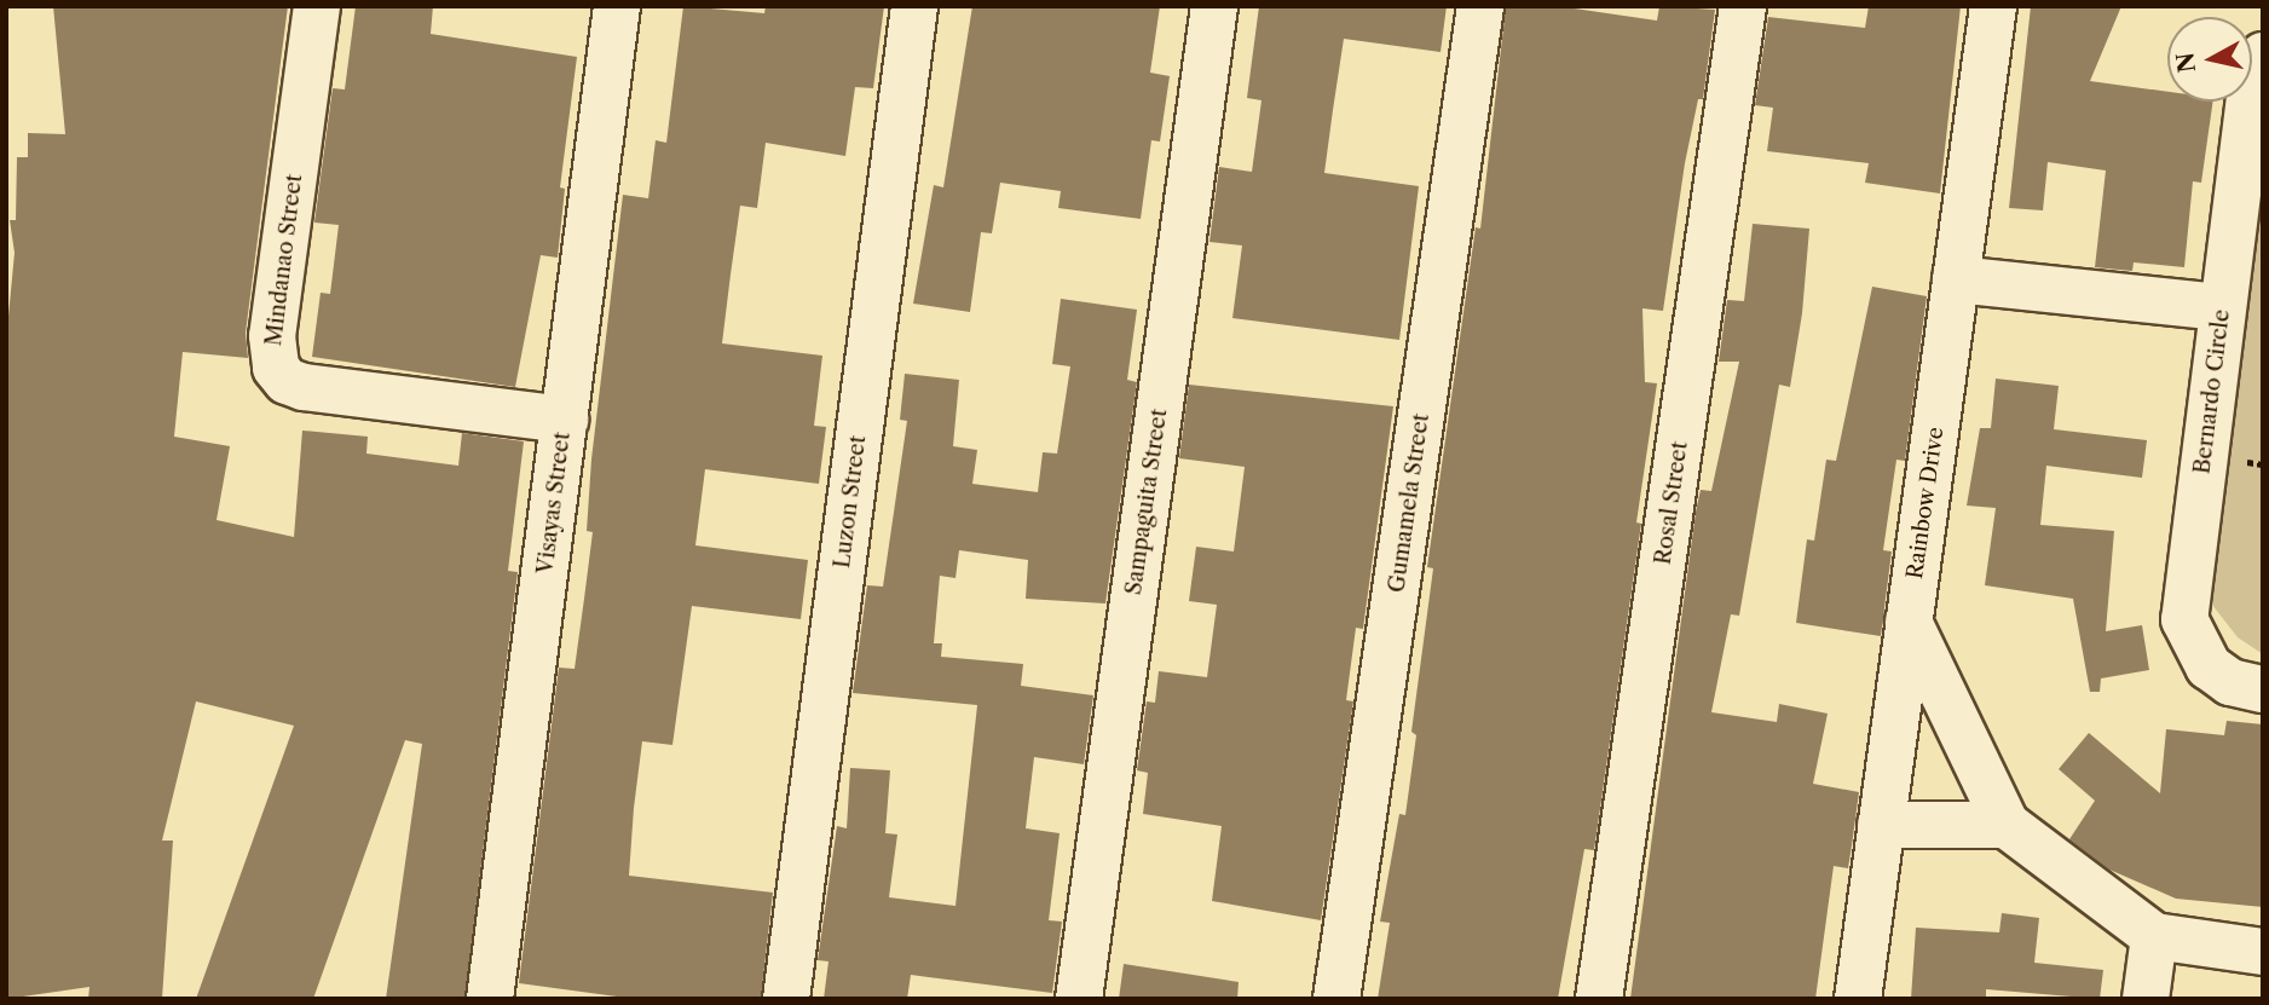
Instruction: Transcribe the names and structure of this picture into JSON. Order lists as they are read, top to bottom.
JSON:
{
  "streets": {
    "street": [
      "Mindanao Street",
      "Bernardo Circle",
      "Luzon Street",
      "Sampaguita Street",
      "Visayas Street",
      "Gumamela Street",
      "Rosal Street",
      "Rainbow Drive"
    ]
  },
  "crossings": [
    ["Mindanao Street", "Visayas Street"]
  ],
  "north": "left"
}
